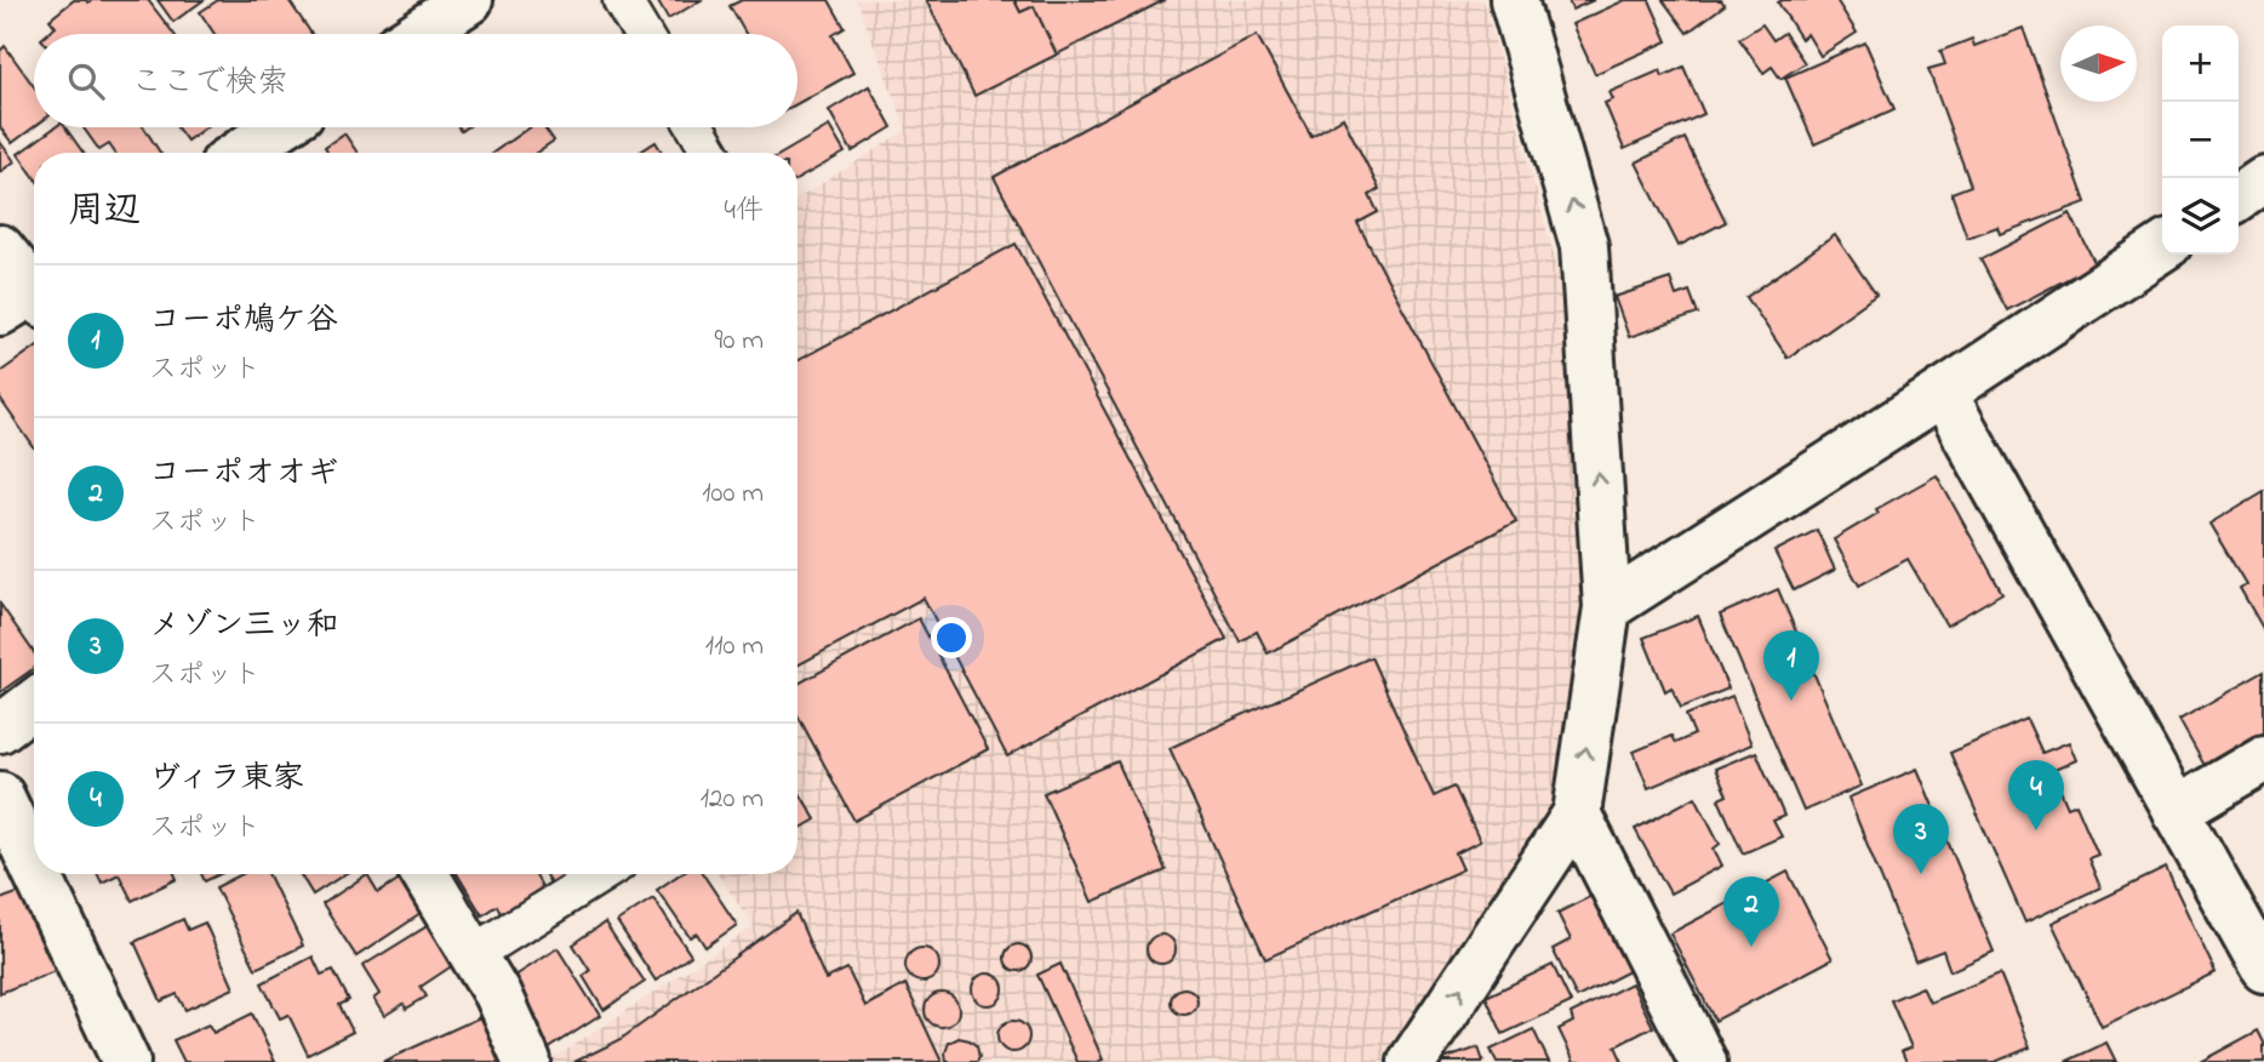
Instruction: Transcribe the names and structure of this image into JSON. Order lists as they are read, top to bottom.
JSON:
{
  "north": "right",
  "page": {
    "map_buttons": ["+", "−"],
    "search": "ここで検索",
    "heading": ["周辺", "4件"],
    "list": [
      {
        "mark": "1",
        "name": "コーポ鳩ケ谷",
        "note": "スポット",
        "value": "90 m"
      },
      {
        "mark": "2",
        "name": "コーポオオギ",
        "note": "スポット",
        "value": "100 m"
      },
      {
        "mark": "3",
        "name": "メゾン三ッ和",
        "note": "スポット",
        "value": "110 m"
      },
      {
        "mark": "4",
        "name": "ヴィラ東家",
        "note": "スポット",
        "value": "120 m"
      }
    ],
    "pins": [
      "1",
      "4",
      "3",
      "2"
    ]
  }
}
